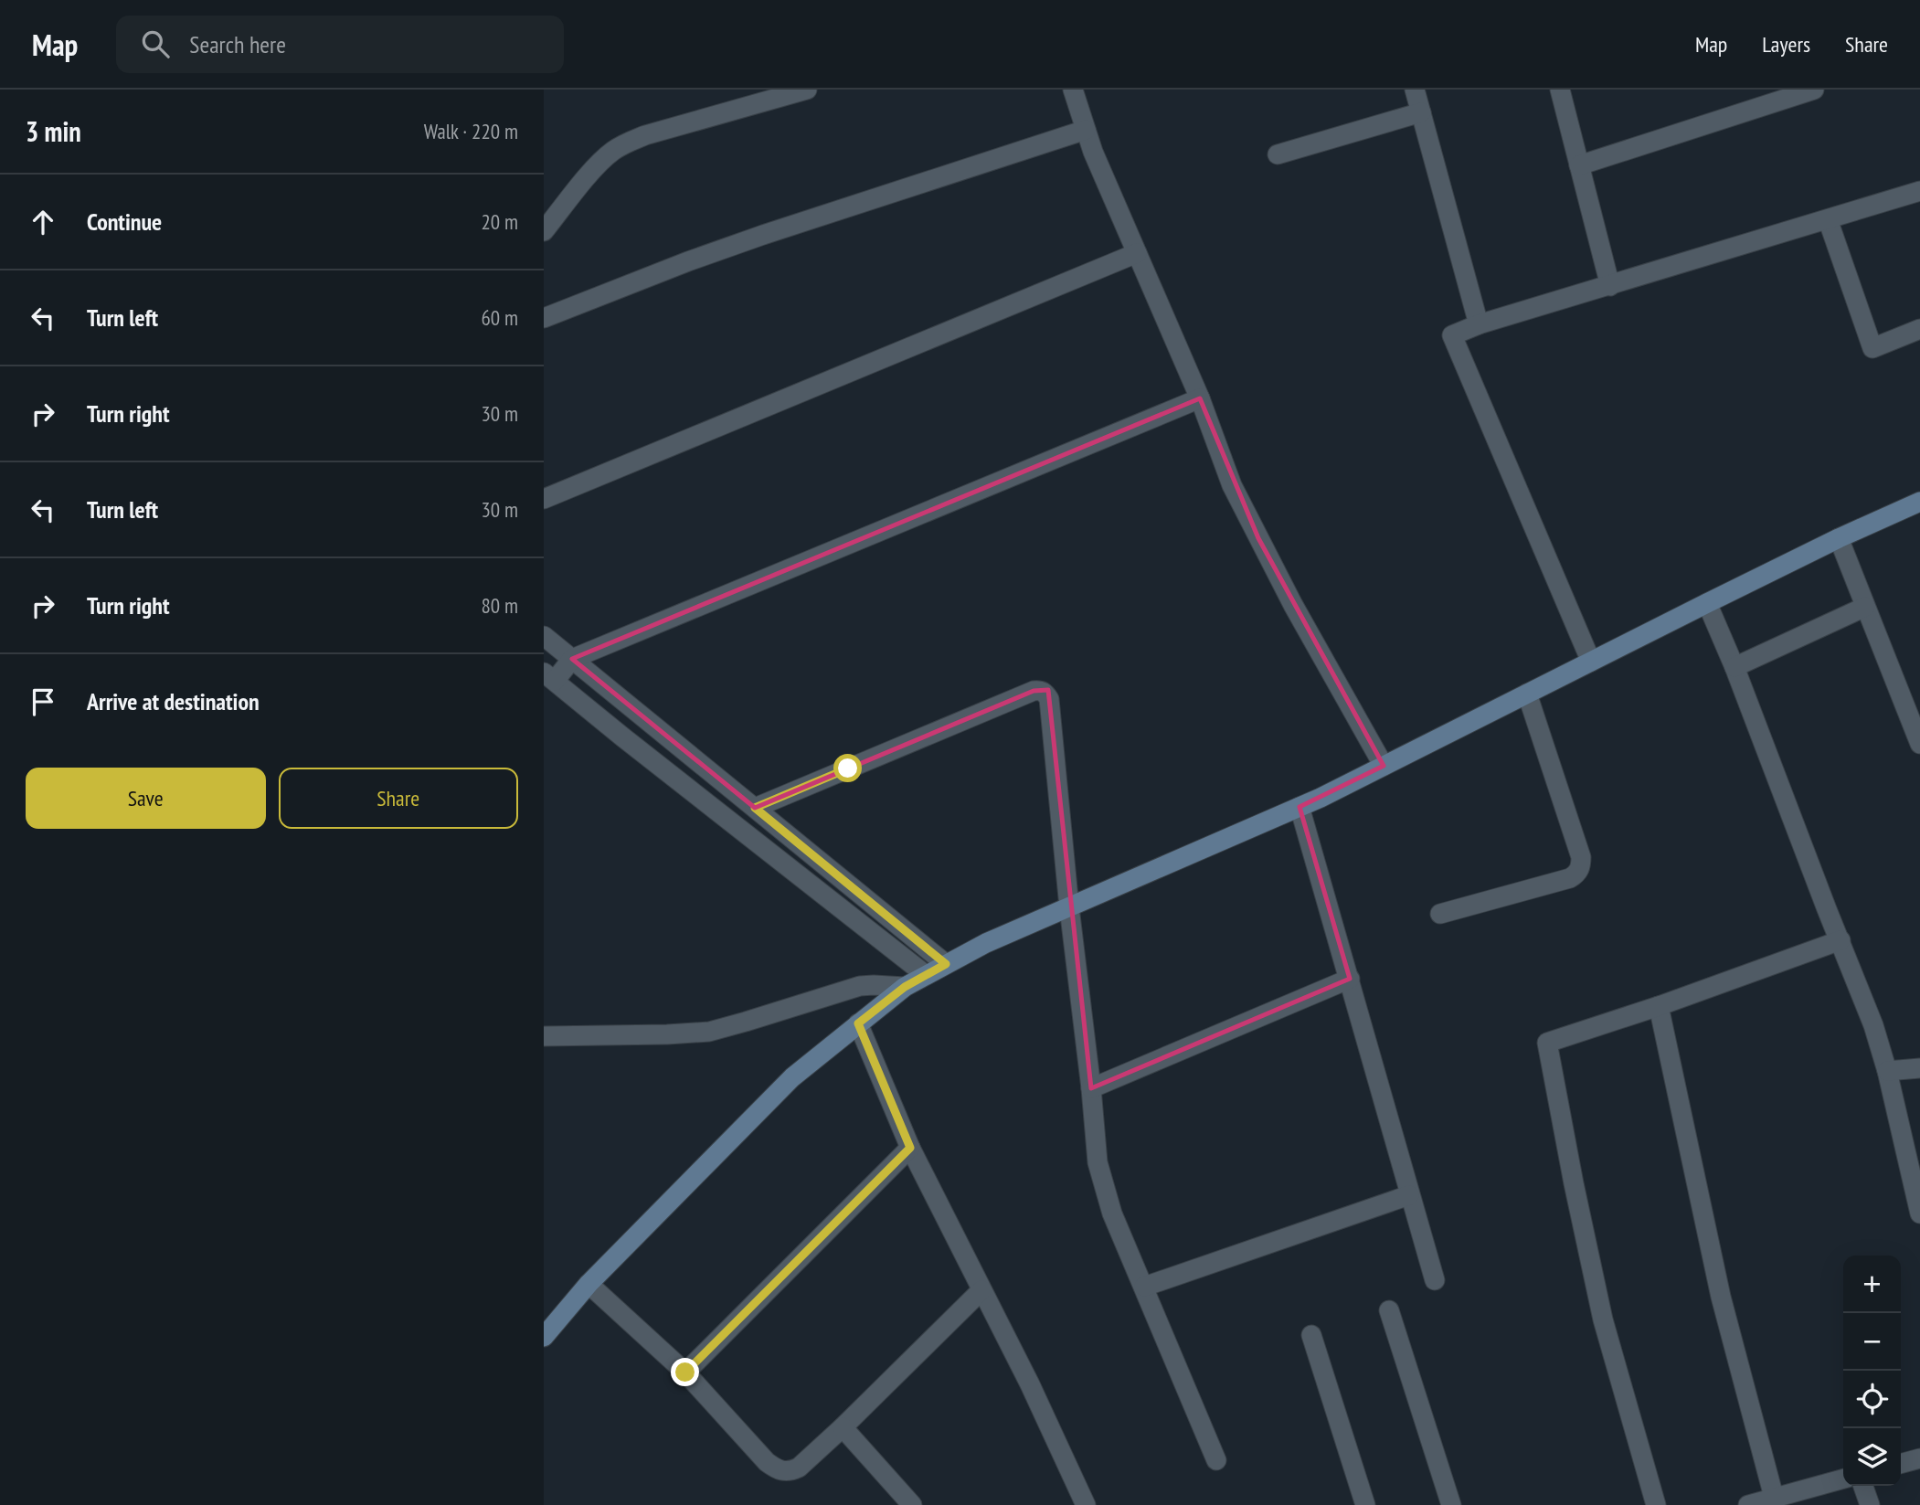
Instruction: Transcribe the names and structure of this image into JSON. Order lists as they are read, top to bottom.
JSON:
{
  "page": {
    "header": "Map",
    "search": "Search here",
    "nav": ["Map", "Layers", "Share"],
    "heading": ["3 min", "Walk · 220 m"],
    "list": [
      ["Continue", "20 m"],
      ["Turn left", "60 m"],
      ["Turn right", "30 m"],
      ["Turn left", "30 m"],
      ["Turn right", "80 m"],
      "Arrive at destination"
    ],
    "buttons": ["Save", "Share"],
    "map_buttons": ["+", "−"]
  }
}
